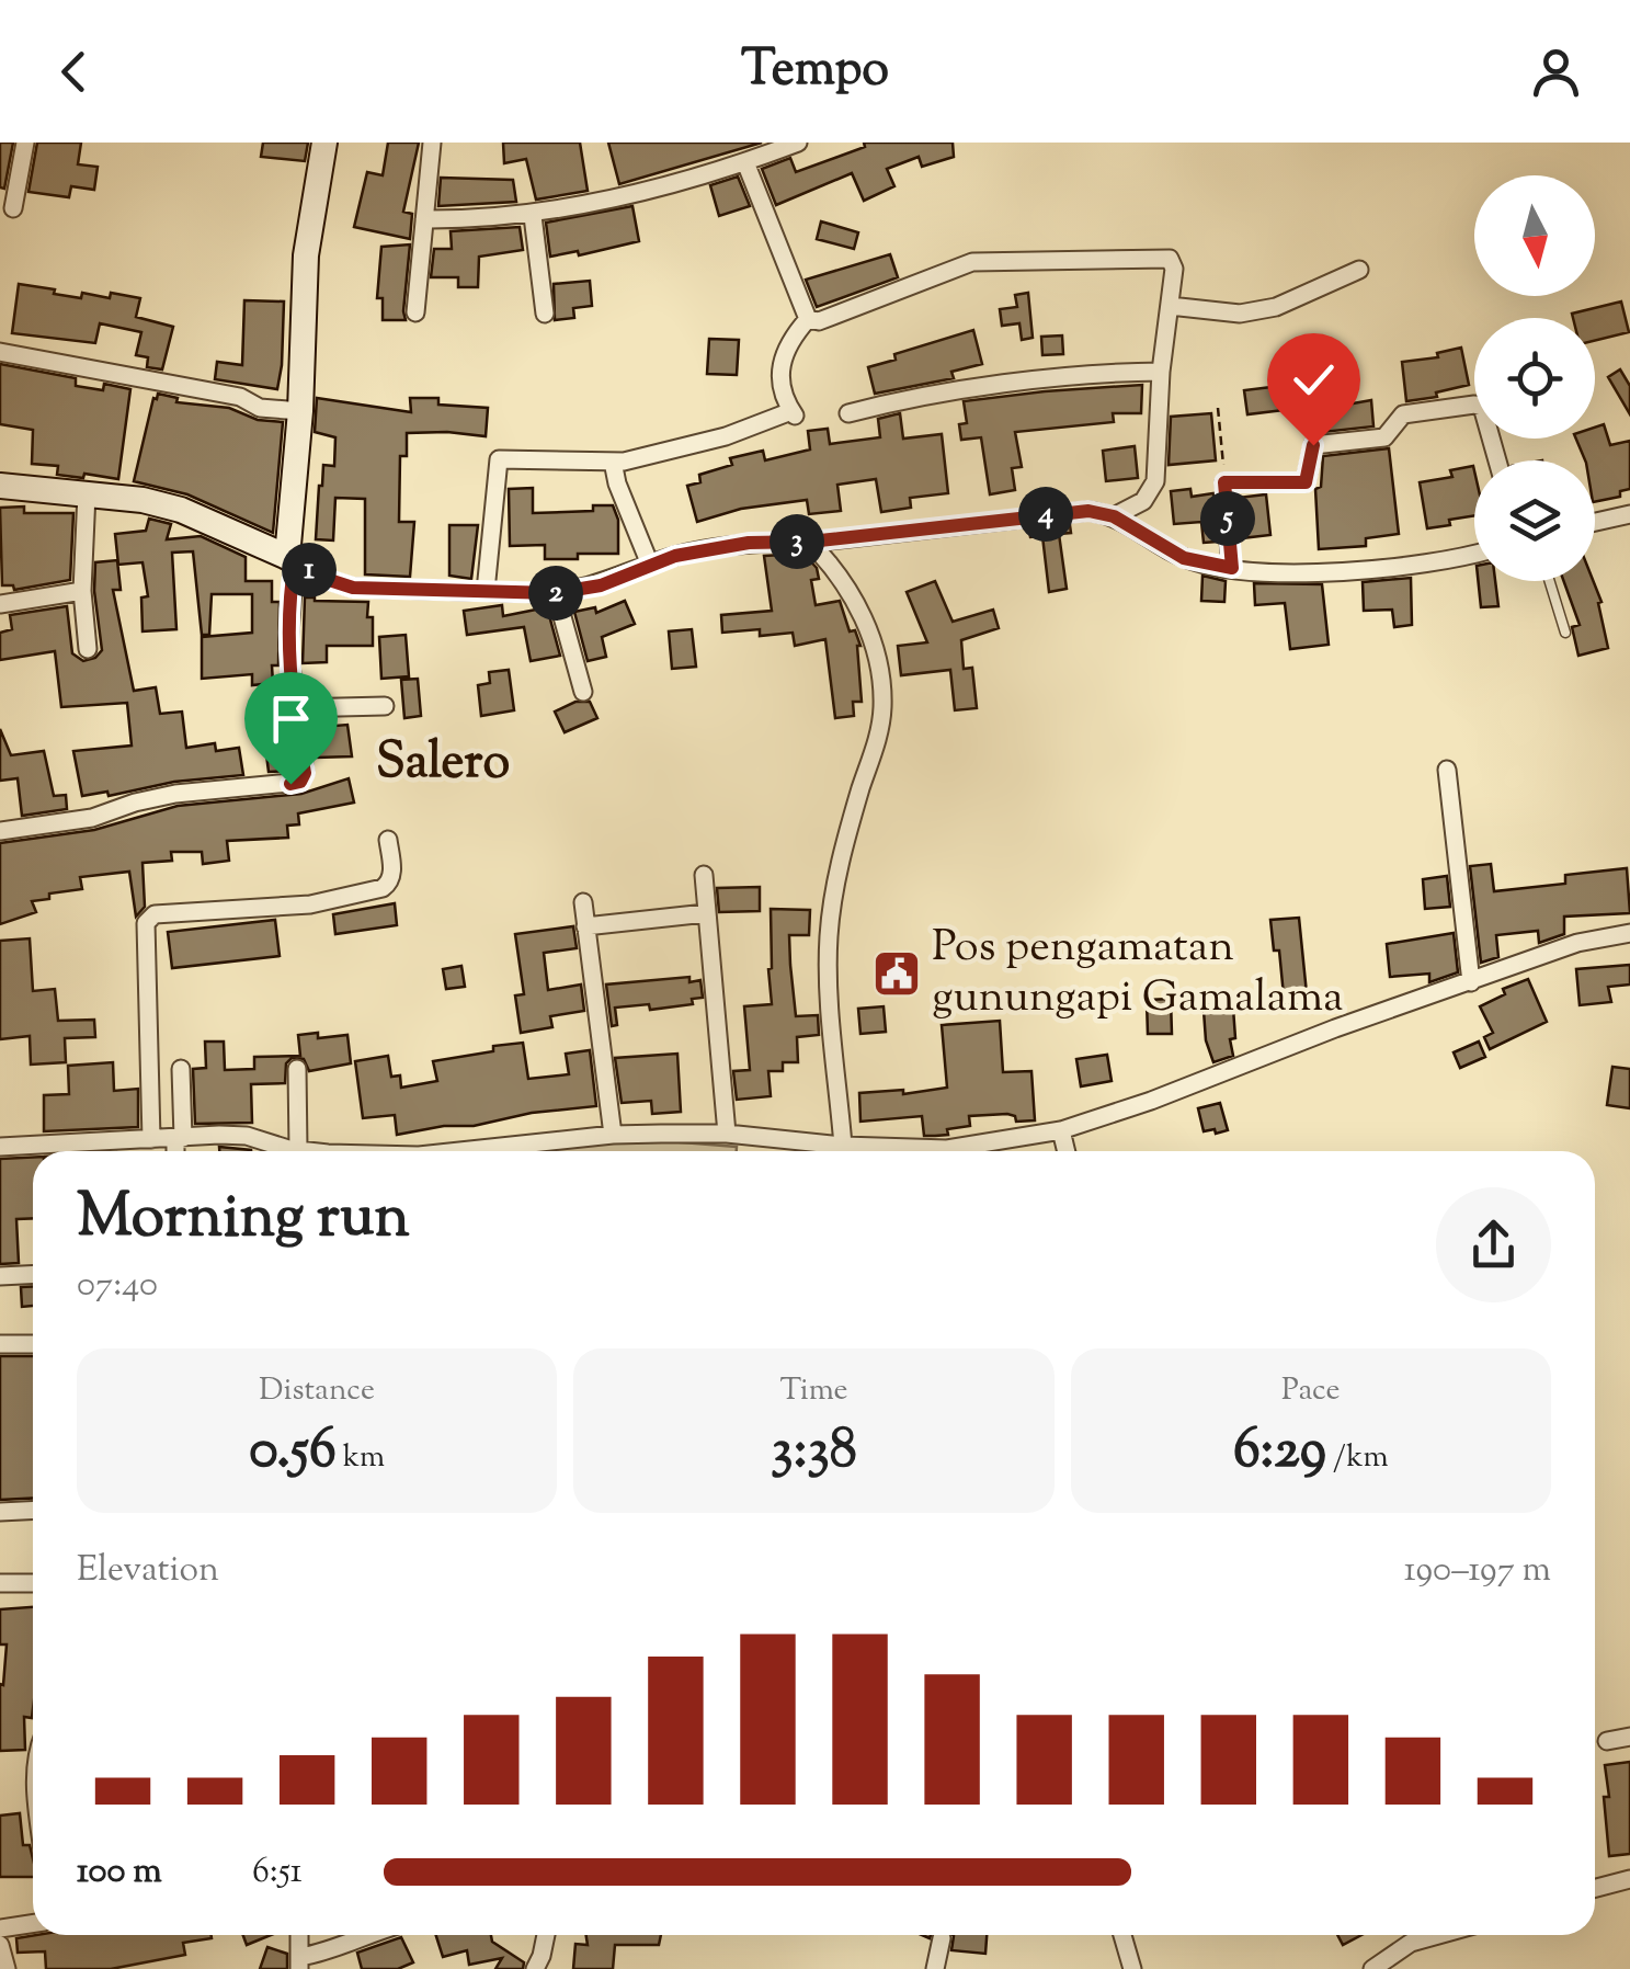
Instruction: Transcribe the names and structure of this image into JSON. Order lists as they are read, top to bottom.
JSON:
{
  "districts": ["Salero"],
  "places": {
    "public building": ["Pos pengamatan gunungapi Gamalama"]
  },
  "north": "bottom",
  "page": {
    "header": "Tempo",
    "pins": [
      "4",
      "5",
      "3",
      "1",
      "2"
    ],
    "heading": ["Morning run", "07:40"],
    "stats": [
      ["Distance", "0.56 km"],
      ["Time", "3:38"],
      ["Pace", "6:29 /km"]
    ],
    "chart": ["Elevation", "190–197 m"],
    "list": [
      {
        "name": "100 m",
        "note": "6:51"
      }
    ]
  }
}
